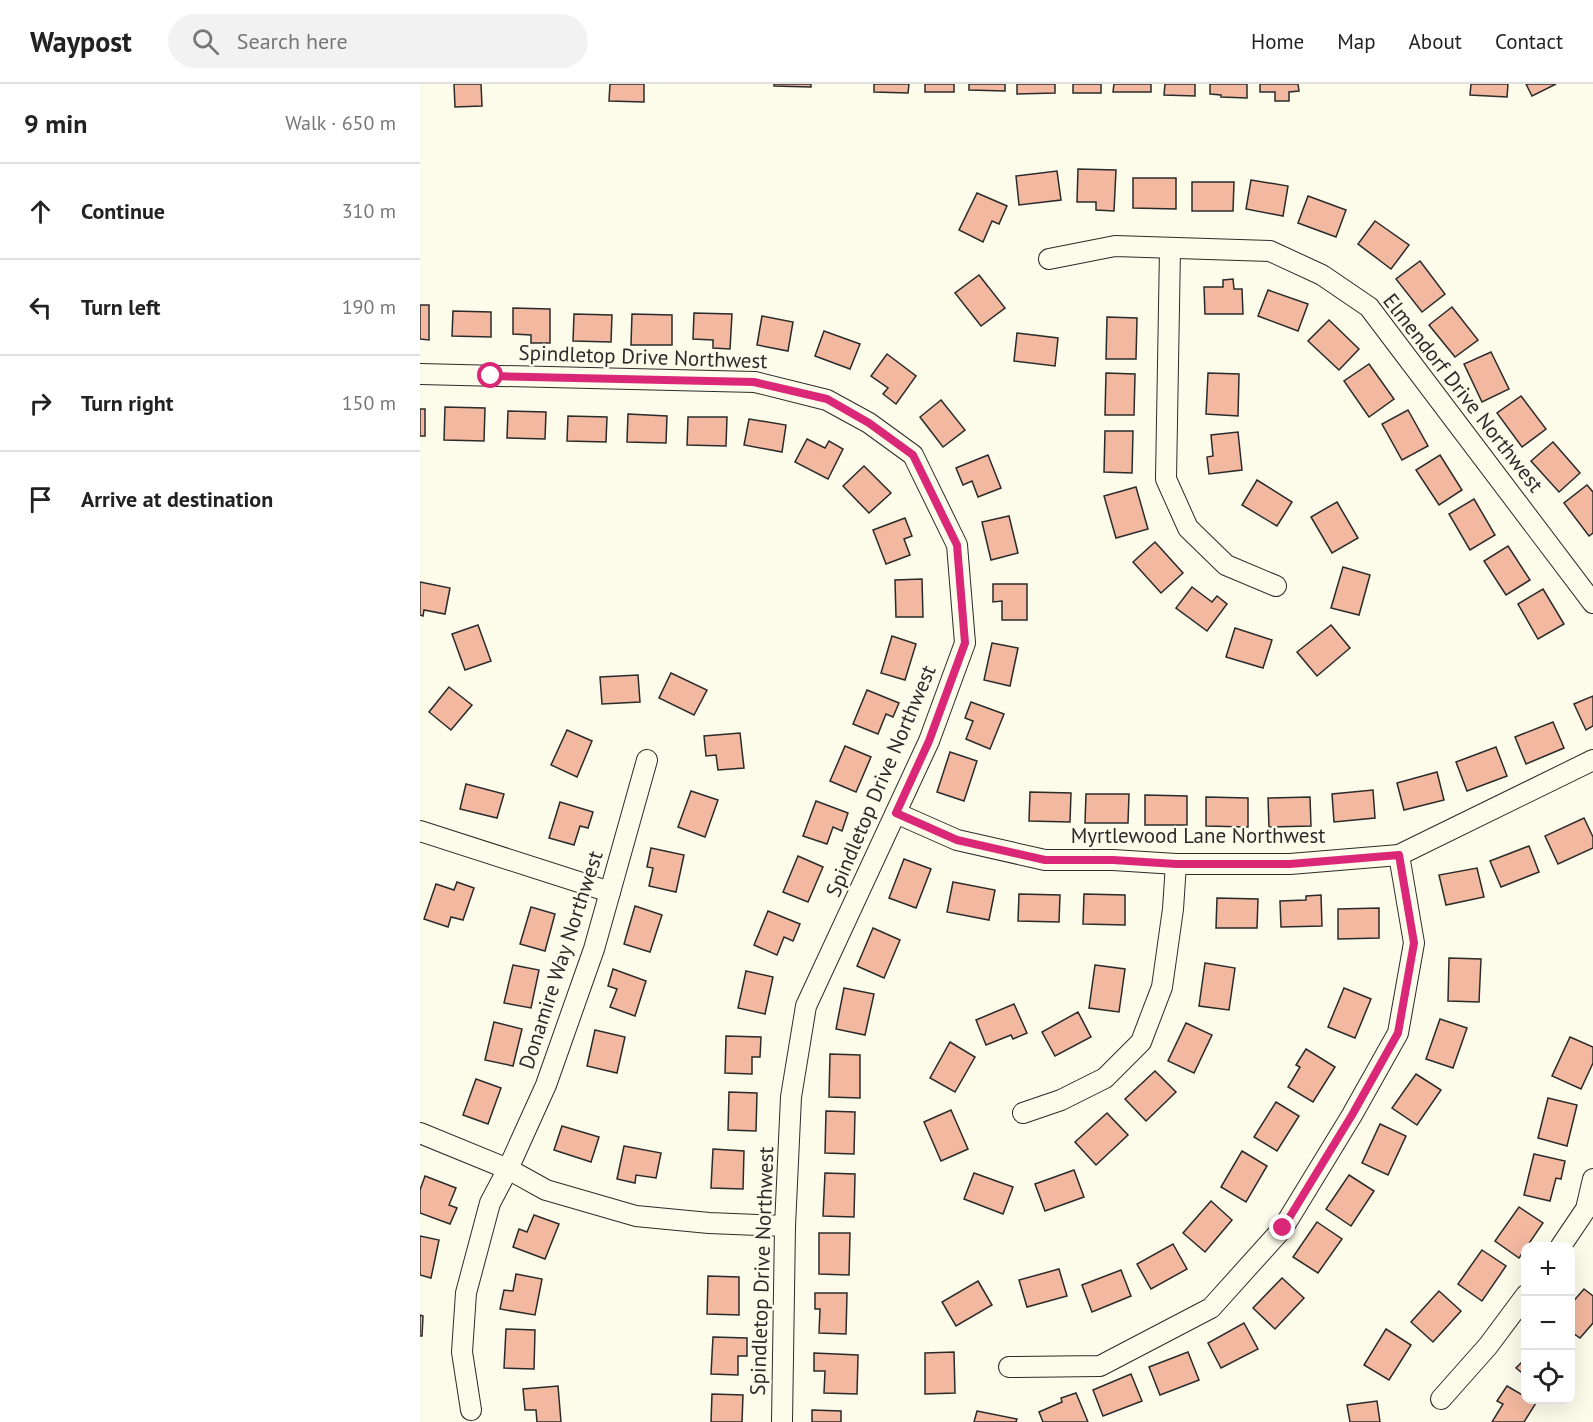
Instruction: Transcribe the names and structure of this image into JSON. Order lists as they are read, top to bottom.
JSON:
{
  "streets": {
    "street": [
      "Spindletop Drive Northwest",
      "Elmendorf Drive Northwest",
      "Myrtlewood Lane Northwest",
      "Donamire Way Northwest"
    ]
  },
  "crossings": [
    ["Spindletop Drive Northwest", "Myrtlewood Lane Northwest"]
  ],
  "page": {
    "header": "Waypost",
    "search": "Search here",
    "nav": [
      "Home",
      "Map",
      "About",
      "Contact"
    ],
    "heading": ["9 min", "Walk · 650 m"],
    "list": [
      ["Continue", "310 m"],
      ["Turn left", "190 m"],
      ["Turn right", "150 m"],
      "Arrive at destination"
    ],
    "map_buttons": ["+", "−"]
  }
}
